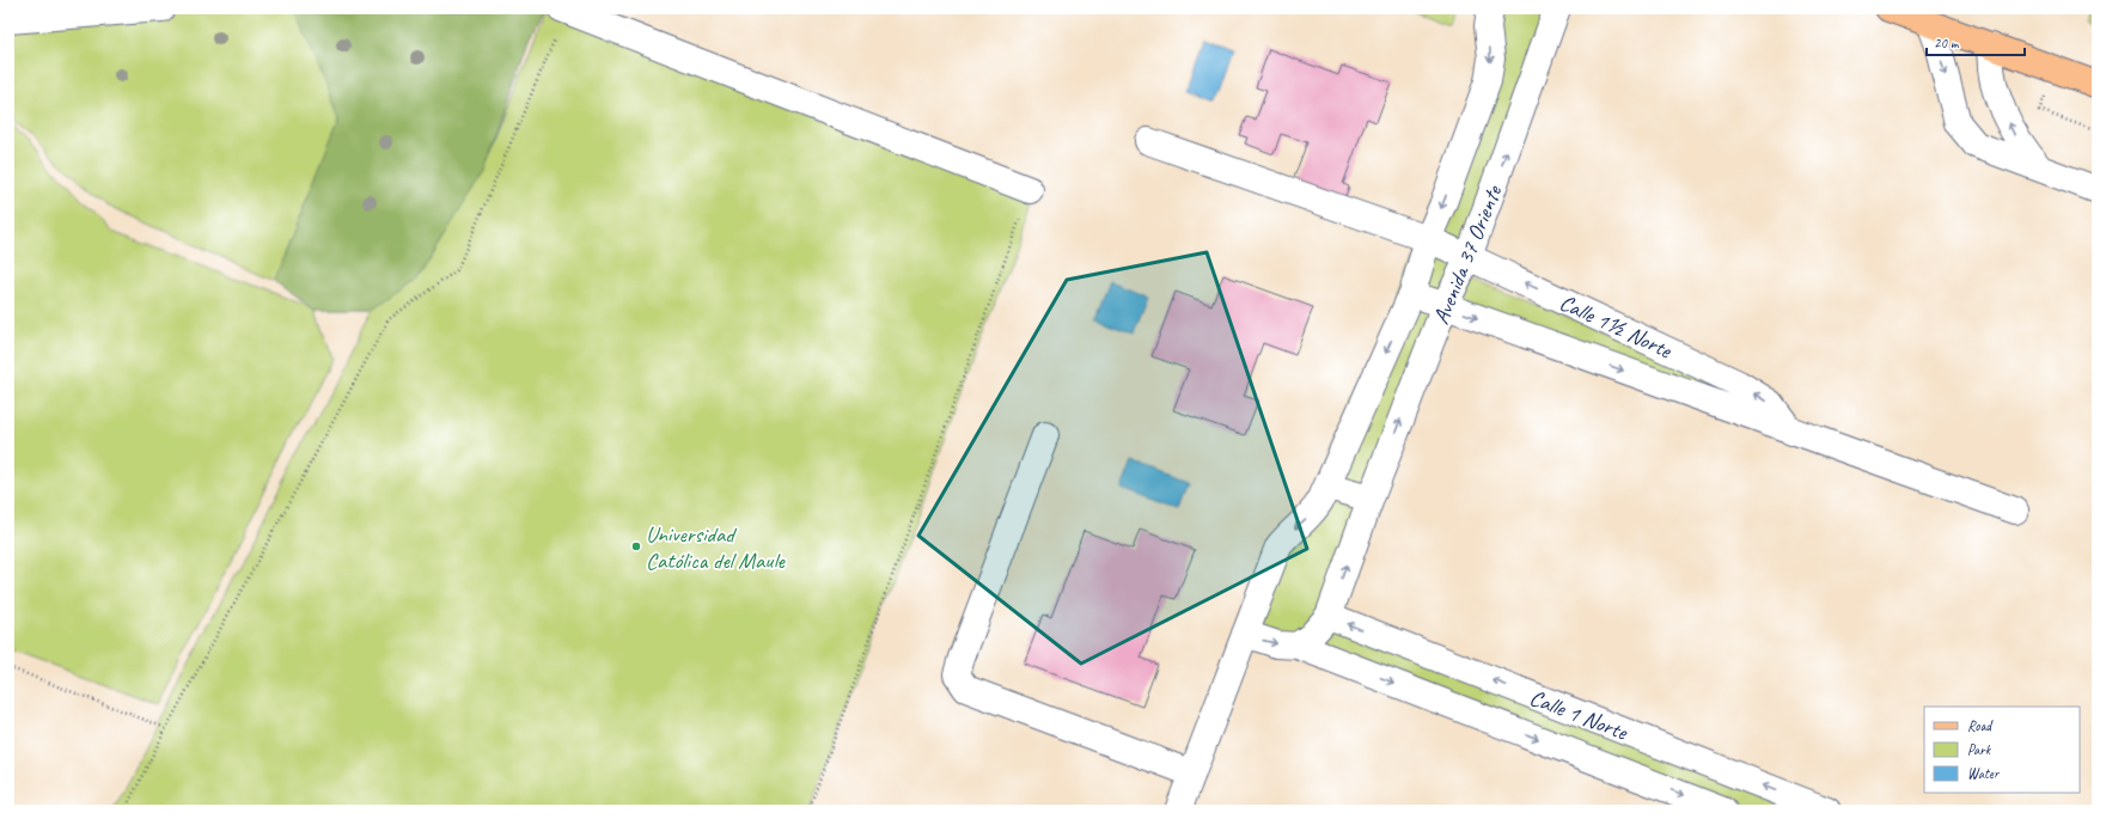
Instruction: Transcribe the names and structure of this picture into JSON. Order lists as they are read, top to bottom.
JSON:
{
  "streets": {
    "street": ["Avenida 37 Oriente", "Calle 1½ Norte", "Calle 1 Norte"]
  },
  "crossings": [
    ["Avenida 37 Oriente", "Calle 1½ Norte"],
    ["Avenida 37 Oriente", "Calle 1 Norte"]
  ],
  "places": ["Universidad Católica del Maule"],
  "legend": ["Road", "Park", "Water"],
  "scale_bar": "20 m"
}
